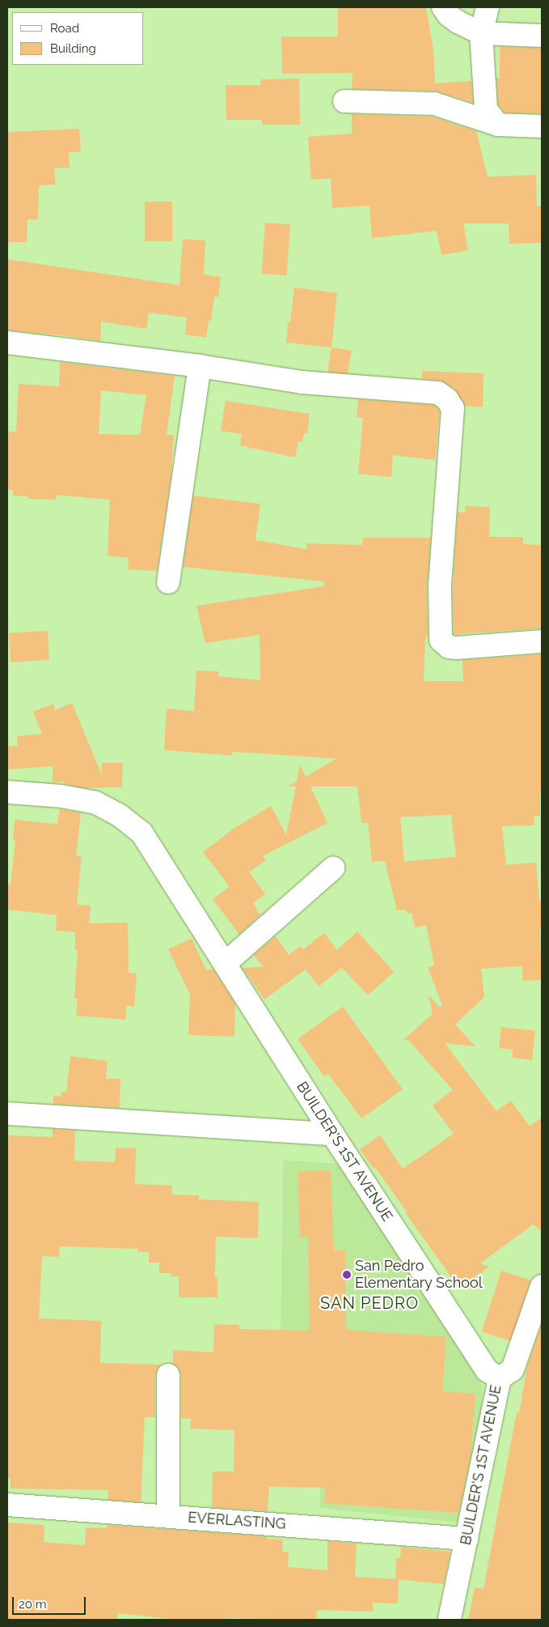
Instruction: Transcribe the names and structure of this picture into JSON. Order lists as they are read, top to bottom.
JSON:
{
  "streets": {
    "street": ["BUILDER'S 1ST AVENUE", "EVERLASTING"]
  },
  "crossings": [
    ["BUILDER'S 1ST AVENUE", "EVERLASTING"]
  ],
  "districts": ["SAN PEDRO"],
  "places": ["San Pedro Elementary School"],
  "legend": ["Road", "Building"],
  "scale_bar": "20 m"
}
